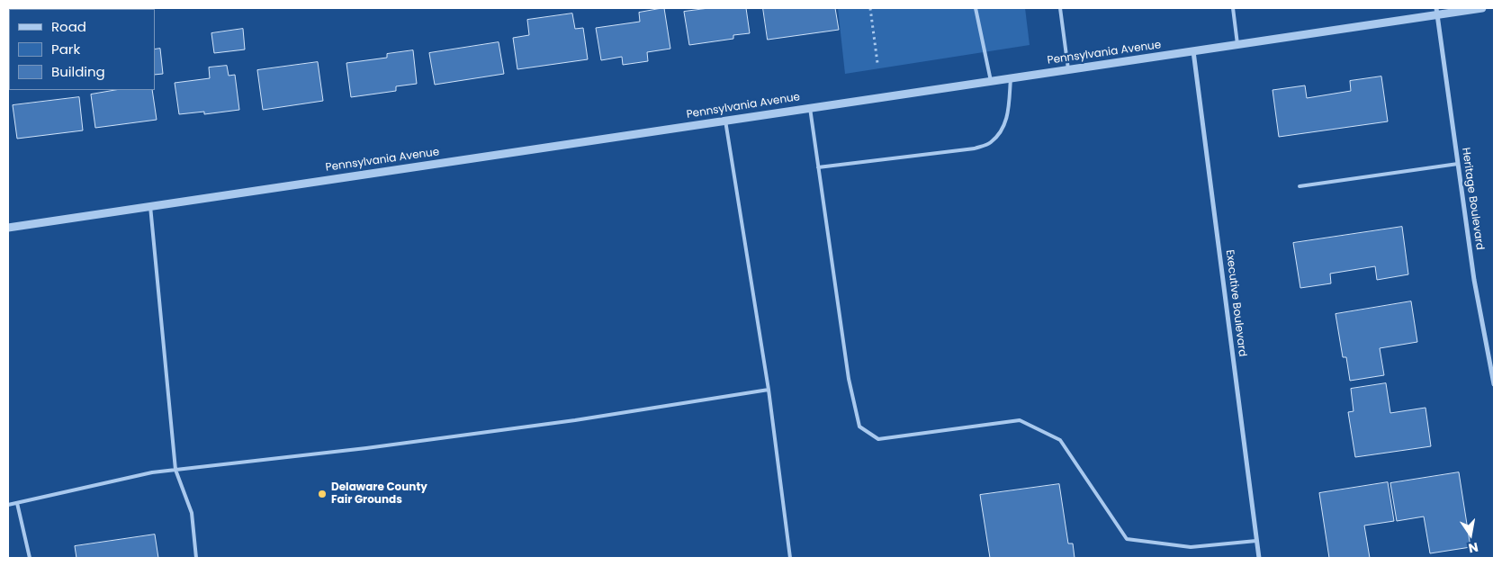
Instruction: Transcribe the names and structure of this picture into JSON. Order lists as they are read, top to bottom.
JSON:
{
  "streets": {
    "street": ["Pennsylvania Avenue", "Heritage Boulevard", "Executive Boulevard"]
  },
  "crossings": [
    ["Pennsylvania Avenue", "Heritage Boulevard"],
    ["Pennsylvania Avenue", "Executive Boulevard"]
  ],
  "places": ["Delaware County Fair Grounds"],
  "legend": ["Road", "Park", "Building"],
  "north": "bottom"
}
